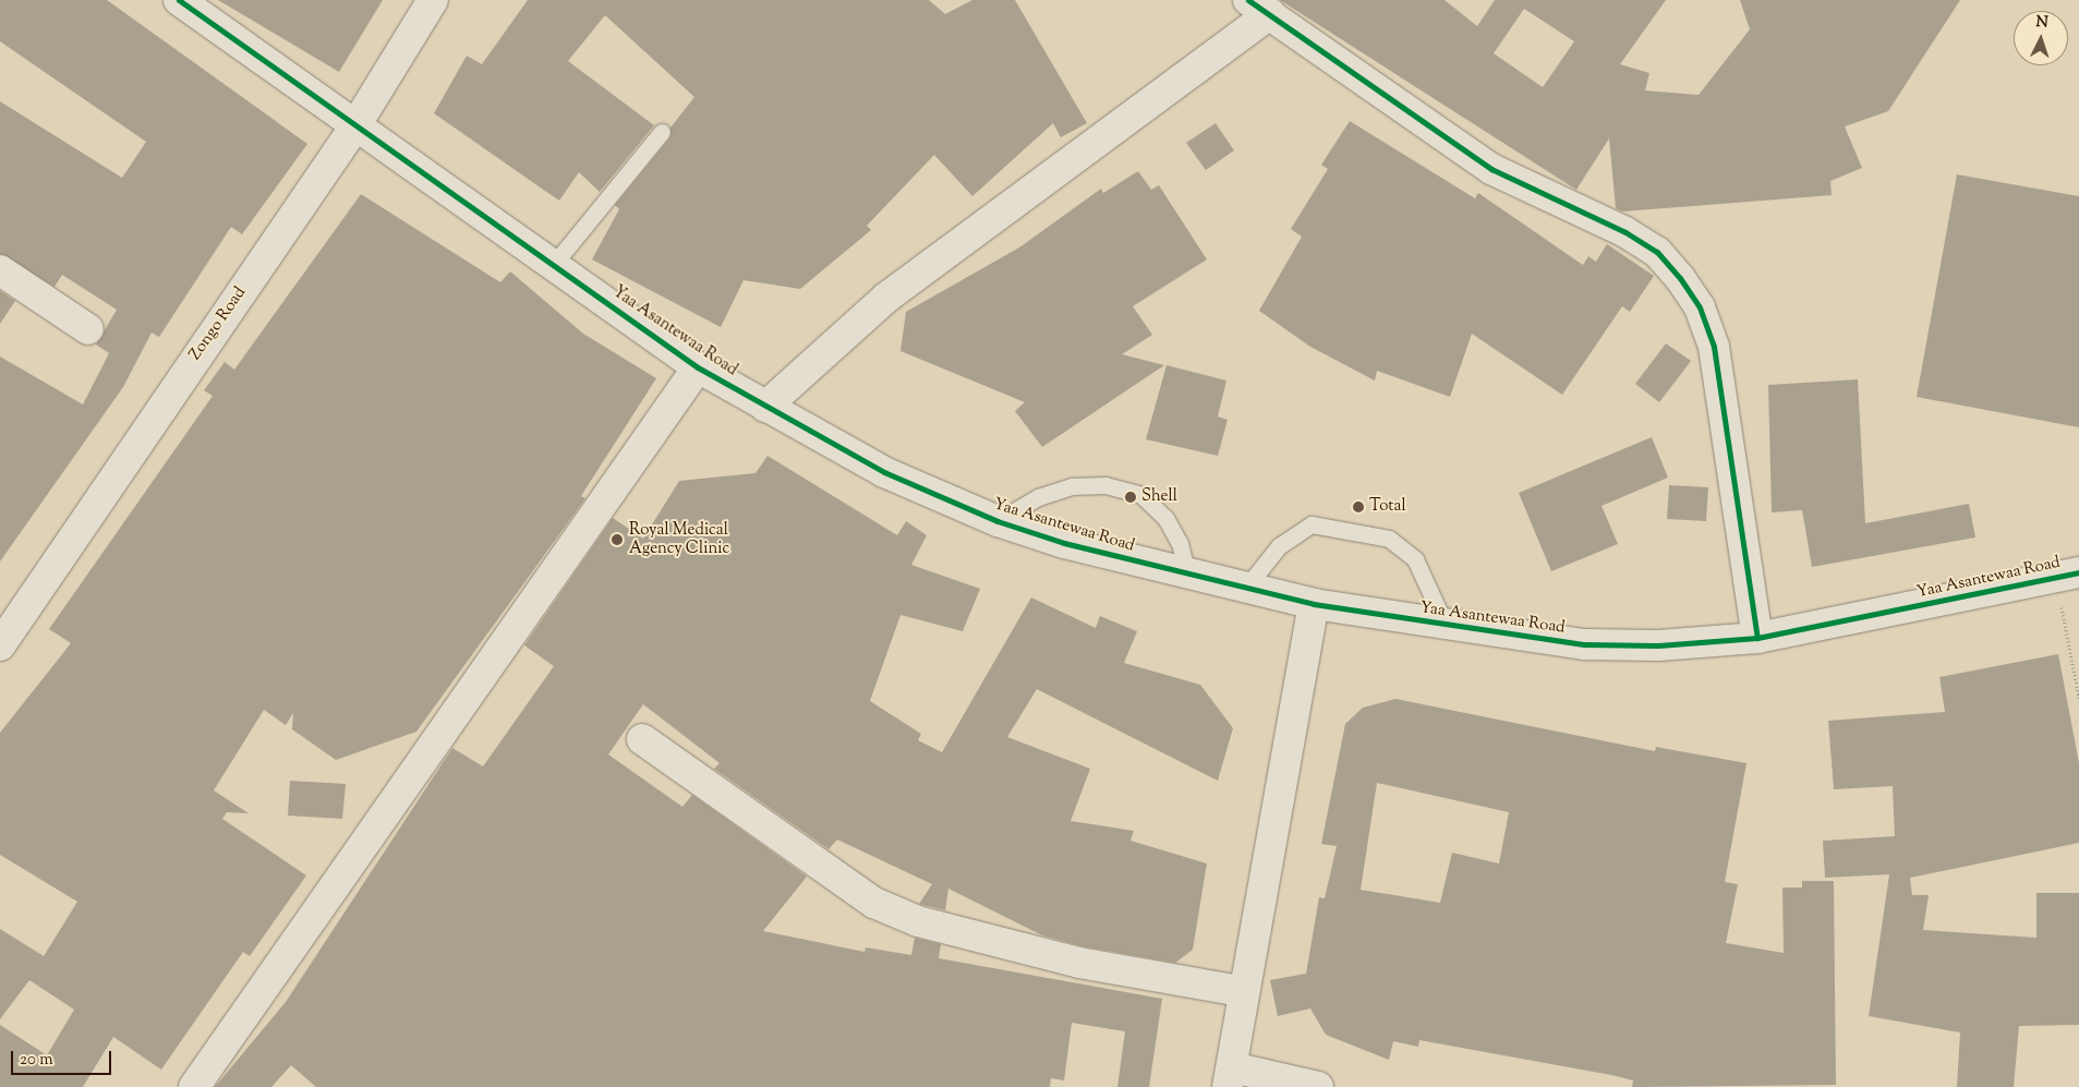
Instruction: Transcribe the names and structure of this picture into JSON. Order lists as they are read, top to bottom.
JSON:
{
  "streets": {
    "street": ["Zongo Road", "Yaa Asantewaa Road"]
  },
  "crossings": [
    ["Zongo Road", "Yaa Asantewaa Road"]
  ],
  "places": ["Shell", "Total", "Royal Medical Agency Clinic"],
  "scale_bar": "20 m",
  "north": "top"
}
